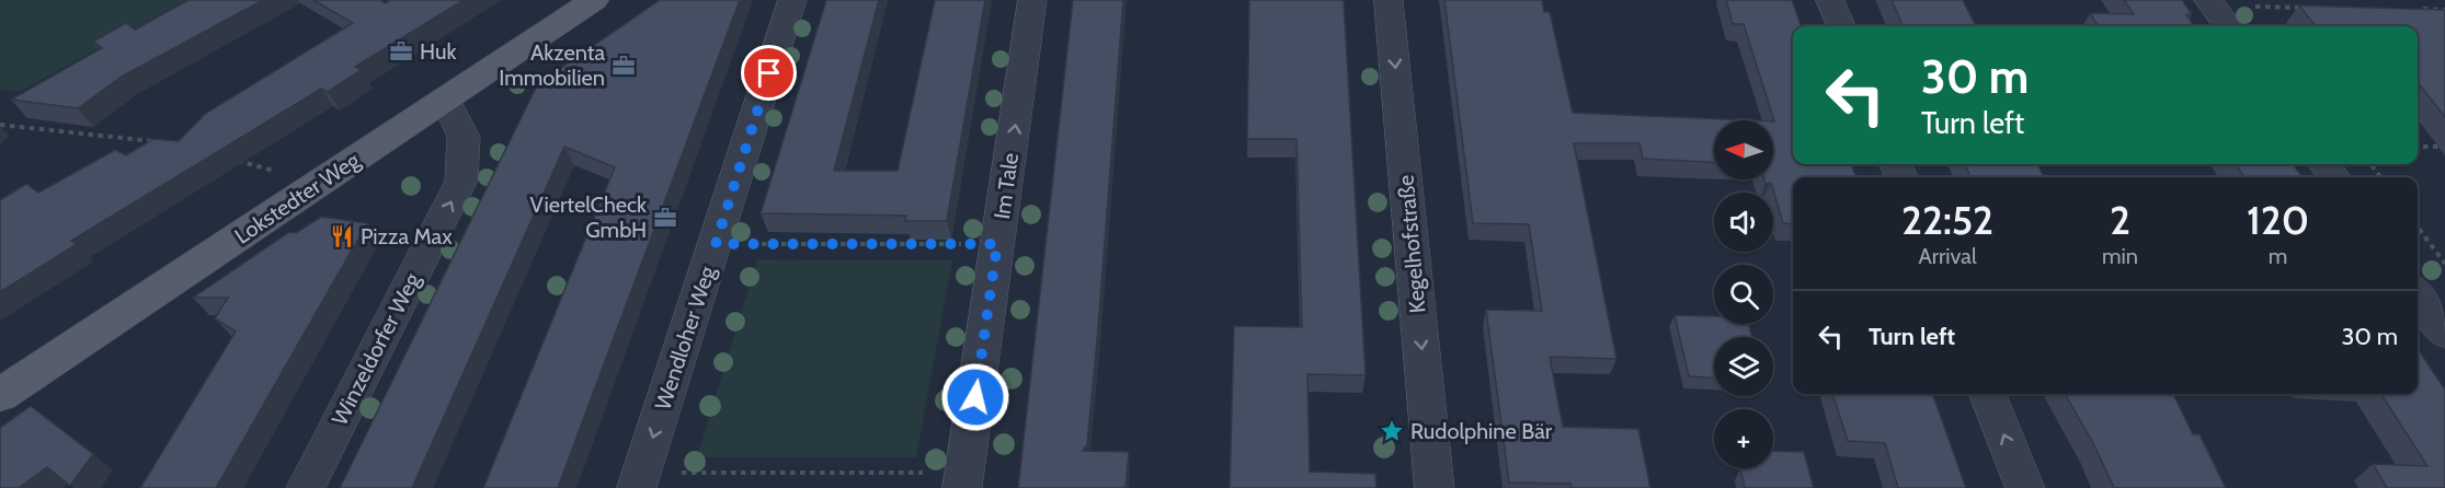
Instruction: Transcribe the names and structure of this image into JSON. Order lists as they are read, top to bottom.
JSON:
{
  "streets": {
    "main road": ["Lokstedter Weg"],
    "street": [
      "Im Tale",
      "Kegelhofstraße",
      "Wendloher Weg",
      "Winzeldorfer Weg"
    ]
  },
  "crossings": [
    ["Lokstedter Weg", "Winzeldorfer Weg"]
  ],
  "one_way": [
    "Im Tale",
    "Kegelhofstraße",
    "Wendloher Weg",
    "Winzeldorfer Weg"
  ],
  "places": {
    "office": ["Huk", "Akzenta Immobilien", "ViertelCheck GmbH"],
    "restaurant": ["Pizza Max"],
    "place": ["Rudolphine Bär"]
  },
  "north": "left",
  "page": {
    "turn": ["30 m", "Turn left"],
    "map_buttons": "+",
    "eta": [
      "22:52",
      "Arrival",
      "2",
      "min",
      "120",
      "m"
    ],
    "list": [
      {
        "name": "Turn left",
        "value": "30 m"
      }
    ]
  }
}
